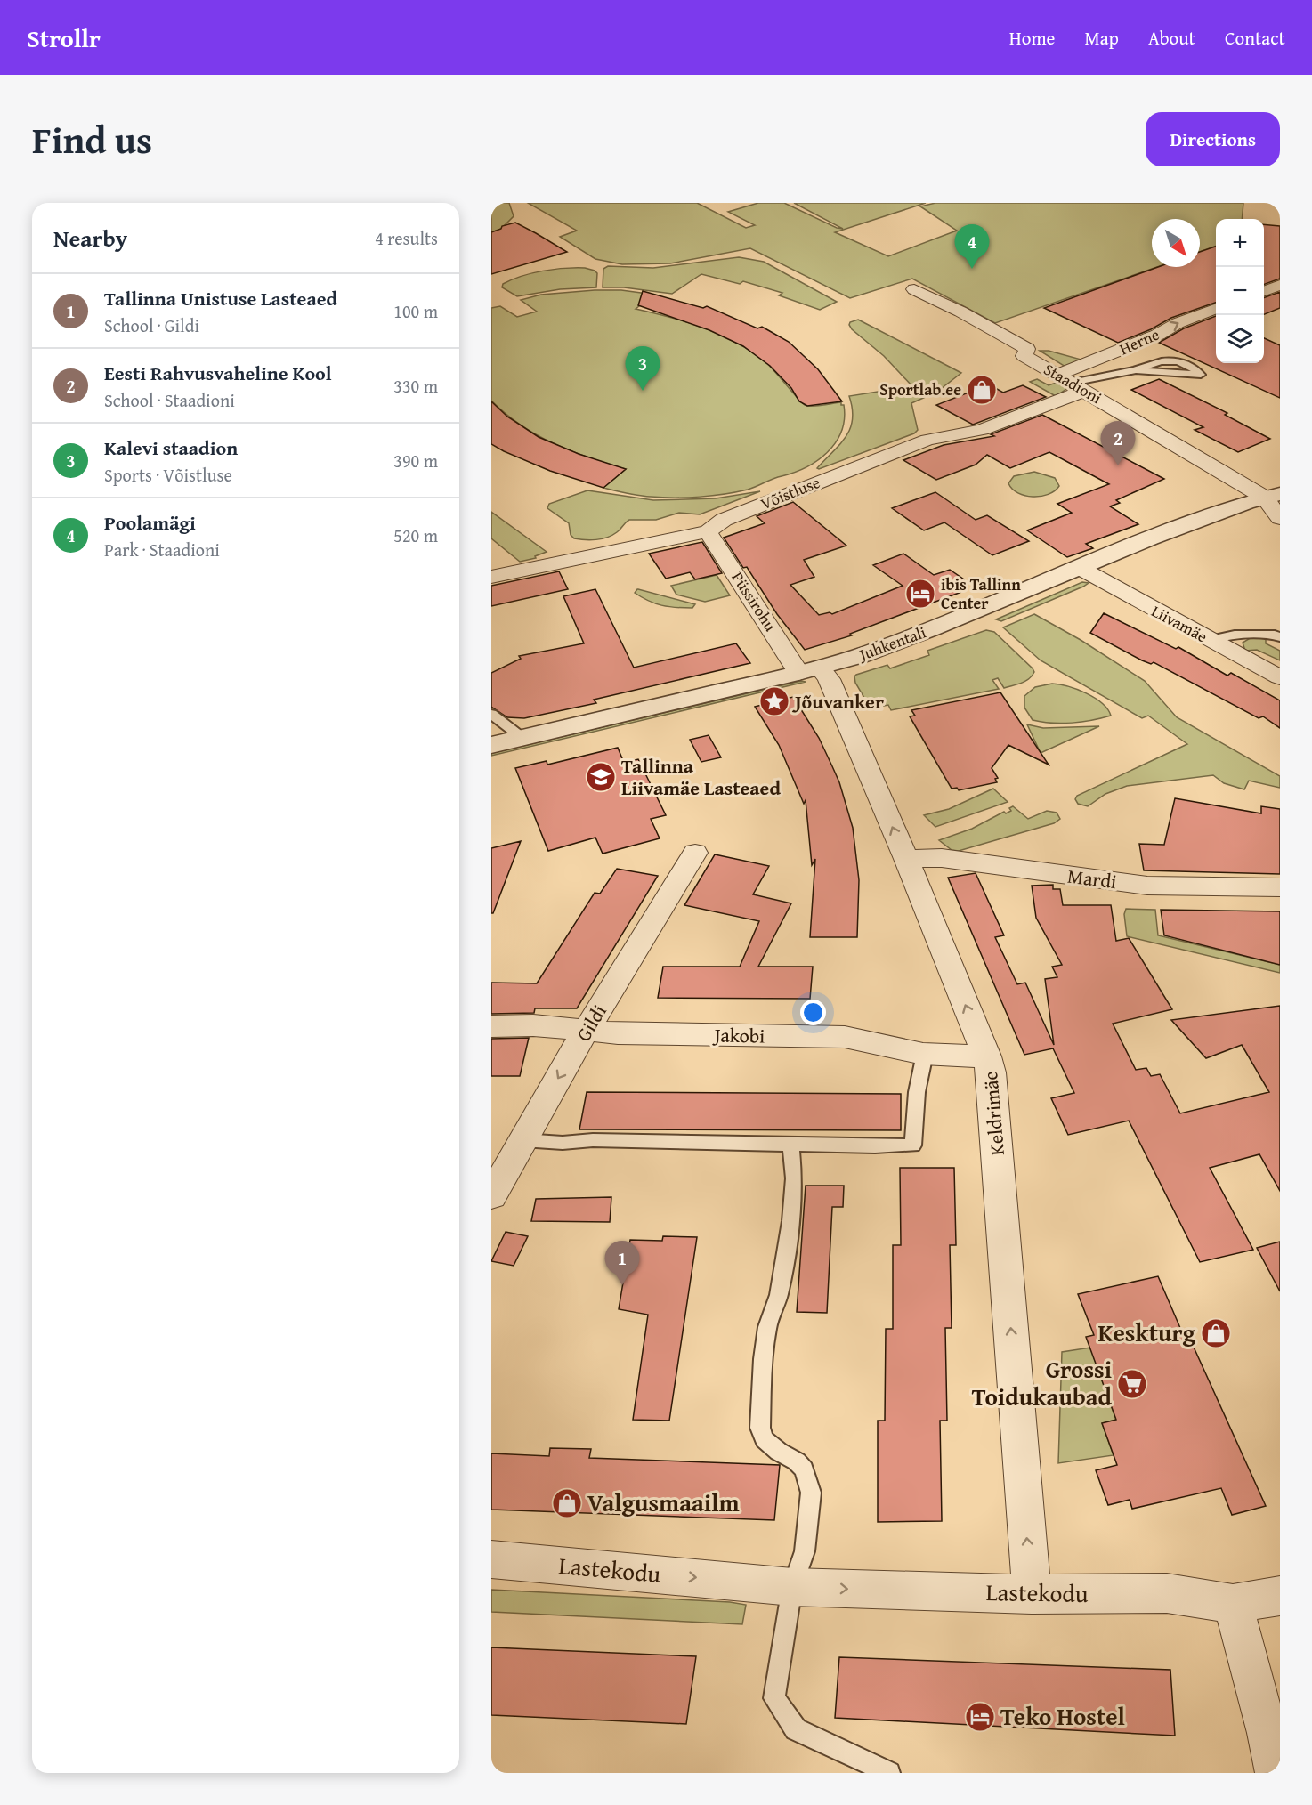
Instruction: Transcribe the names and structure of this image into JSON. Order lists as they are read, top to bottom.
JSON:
{
  "streets": {
    "street": [
      "Herne",
      "Staadioni",
      "Võistluse",
      "Püssirohu",
      "Liivamäe",
      "Juhkentali",
      "Mardi",
      "Gildi",
      "Jakobi",
      "Keldrimäe",
      "Lastekodu"
    ]
  },
  "crossings": [
    ["Herne", "Staadioni"],
    ["Herne", "Võistluse"],
    ["Staadioni", "Võistluse"],
    ["Staadioni", "Juhkentali"],
    ["Võistluse", "Püssirohu"],
    ["Püssirohu", "Juhkentali"],
    ["Püssirohu", "Keldrimäe"],
    ["Liivamäe", "Juhkentali"],
    ["Juhkentali", "Keldrimäe"],
    ["Mardi", "Keldrimäe"],
    ["Gildi", "Jakobi"],
    ["Jakobi", "Keldrimäe"],
    ["Keldrimäe", "Lastekodu"]
  ],
  "one_way": ["Herne", "Keldrimäe", "Lastekodu"],
  "places": {
    "shop": ["Sportlab.ee", "Keskturg", "Valgusmaailm"],
    "hotel": ["ibis Tallinn Center", "Teko Hostel"],
    "place": ["Jõuvanker"],
    "school or university": ["Tallinna Liivamäe Lasteaed"],
    "supermarket": ["Grossi Toidukaubad"]
  },
  "north": "bottom right",
  "page": {
    "header": "Strollr",
    "nav": [
      "Home",
      "Map",
      "About",
      "Contact"
    ],
    "title": "Find us",
    "buttons": "Directions",
    "heading": ["Nearby", "4 results"],
    "map_buttons": ["+", "−"],
    "pins": [
      "4",
      "3",
      "2",
      "1"
    ],
    "list": [
      {
        "mark": "1",
        "name": "Tallinna Unistuse Lasteaed",
        "note": "School · Gildi",
        "value": "100 m"
      },
      {
        "mark": "2",
        "name": "Eesti Rahvusvaheline Kool",
        "note": "School · Staadioni",
        "value": "330 m"
      },
      {
        "mark": "3",
        "name": "Kalevi staadion",
        "note": "Sports · Võistluse",
        "value": "390 m"
      },
      {
        "mark": "4",
        "name": "Poolamägi",
        "note": "Park · Staadioni",
        "value": "520 m"
      }
    ]
  }
}
